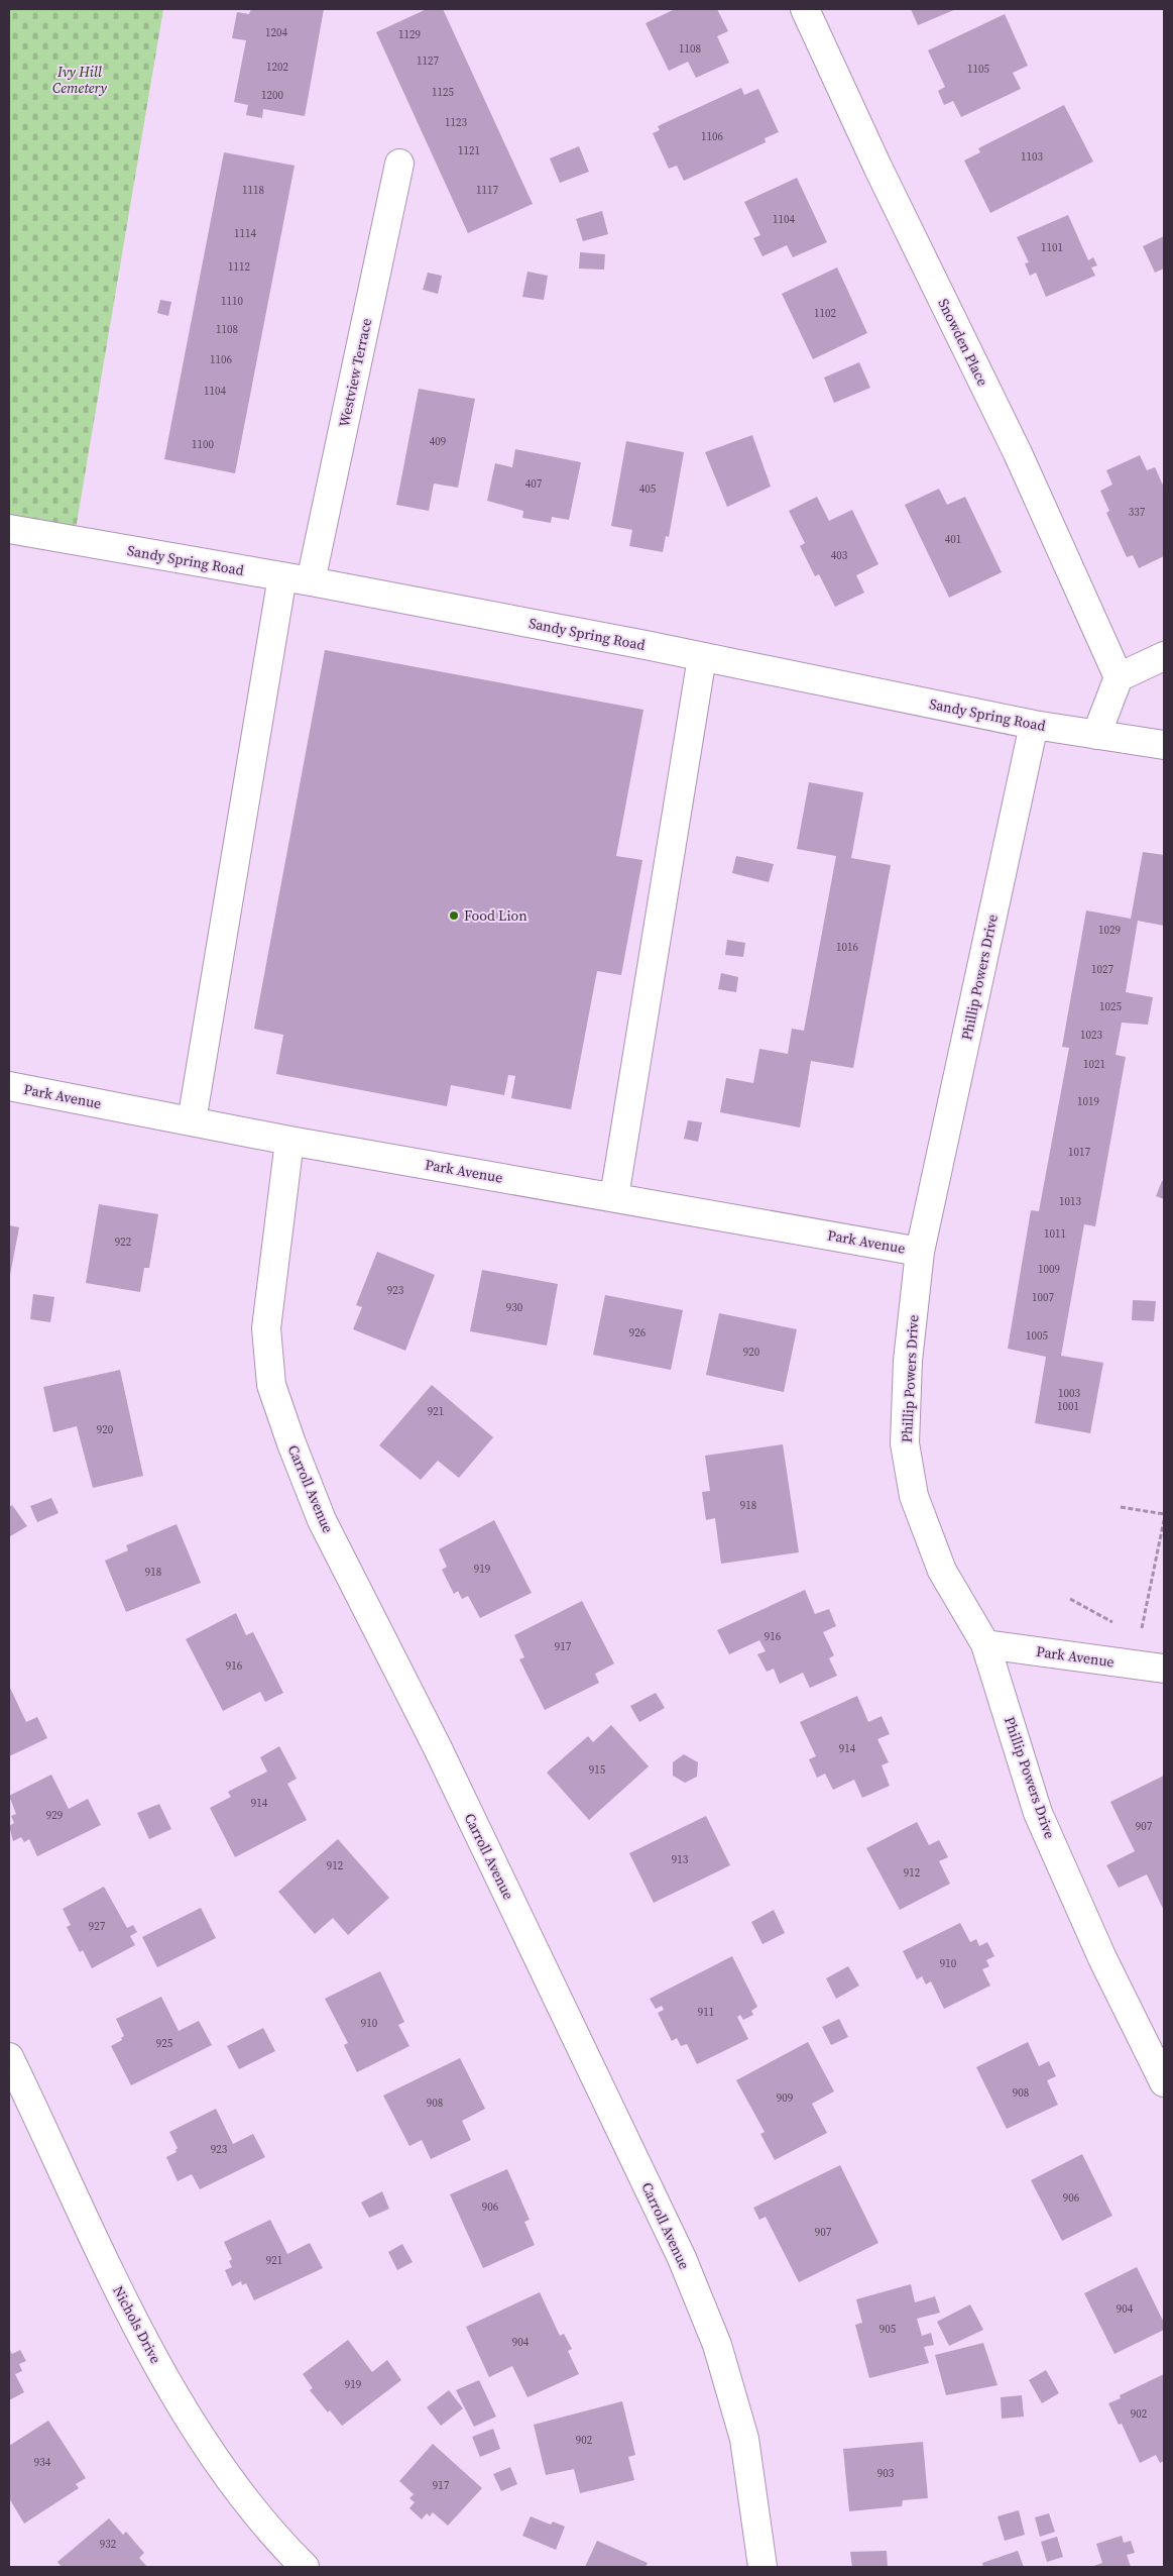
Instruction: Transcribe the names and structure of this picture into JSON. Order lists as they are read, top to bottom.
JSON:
{
  "streets": {
    "street": [
      "Snowden Place",
      "Westview Terrace",
      "Sandy Spring Road",
      "Phillip Powers Drive",
      "Park Avenue",
      "Carroll Avenue",
      "Nichols Drive"
    ]
  },
  "crossings": [
    ["Westview Terrace", "Sandy Spring Road"],
    ["Sandy Spring Road", "Phillip Powers Drive"],
    ["Phillip Powers Drive", "Park Avenue"],
    ["Park Avenue", "Carroll Avenue"]
  ],
  "parks": ["Ivy Hill Cemetery"],
  "places": ["Food Lion"],
  "house_numbers": [
    "1204",
    "1129",
    "1108",
    "1127",
    "1202",
    "1105",
    "1125",
    "1200",
    "1123",
    "1106",
    "1121",
    "1103",
    "1118",
    "1117",
    "1104",
    "1114",
    "1101",
    "1112",
    "1110",
    "1102",
    "1108",
    "1106",
    "1104",
    "409",
    "1100",
    "407",
    "405",
    "337",
    "401",
    "403",
    "1029",
    "1016",
    "1027",
    "1025",
    "1023",
    "1021",
    "1019",
    "1017",
    "1013",
    "1011",
    "922",
    "1009",
    "923",
    "1007",
    "930",
    "926",
    "1005",
    "920",
    "1003",
    "1001",
    "921",
    "920",
    "918",
    "919",
    "918",
    "916",
    "917",
    "916",
    "914",
    "915",
    "914",
    "929",
    "907",
    "913",
    "912",
    "912",
    "927",
    "910",
    "911",
    "910",
    "925",
    "908",
    "909",
    "908",
    "923",
    "906",
    "906",
    "907",
    "921",
    "904",
    "905",
    "904",
    "919",
    "902",
    "902",
    "934",
    "903",
    "917",
    "932"
  ]
}
